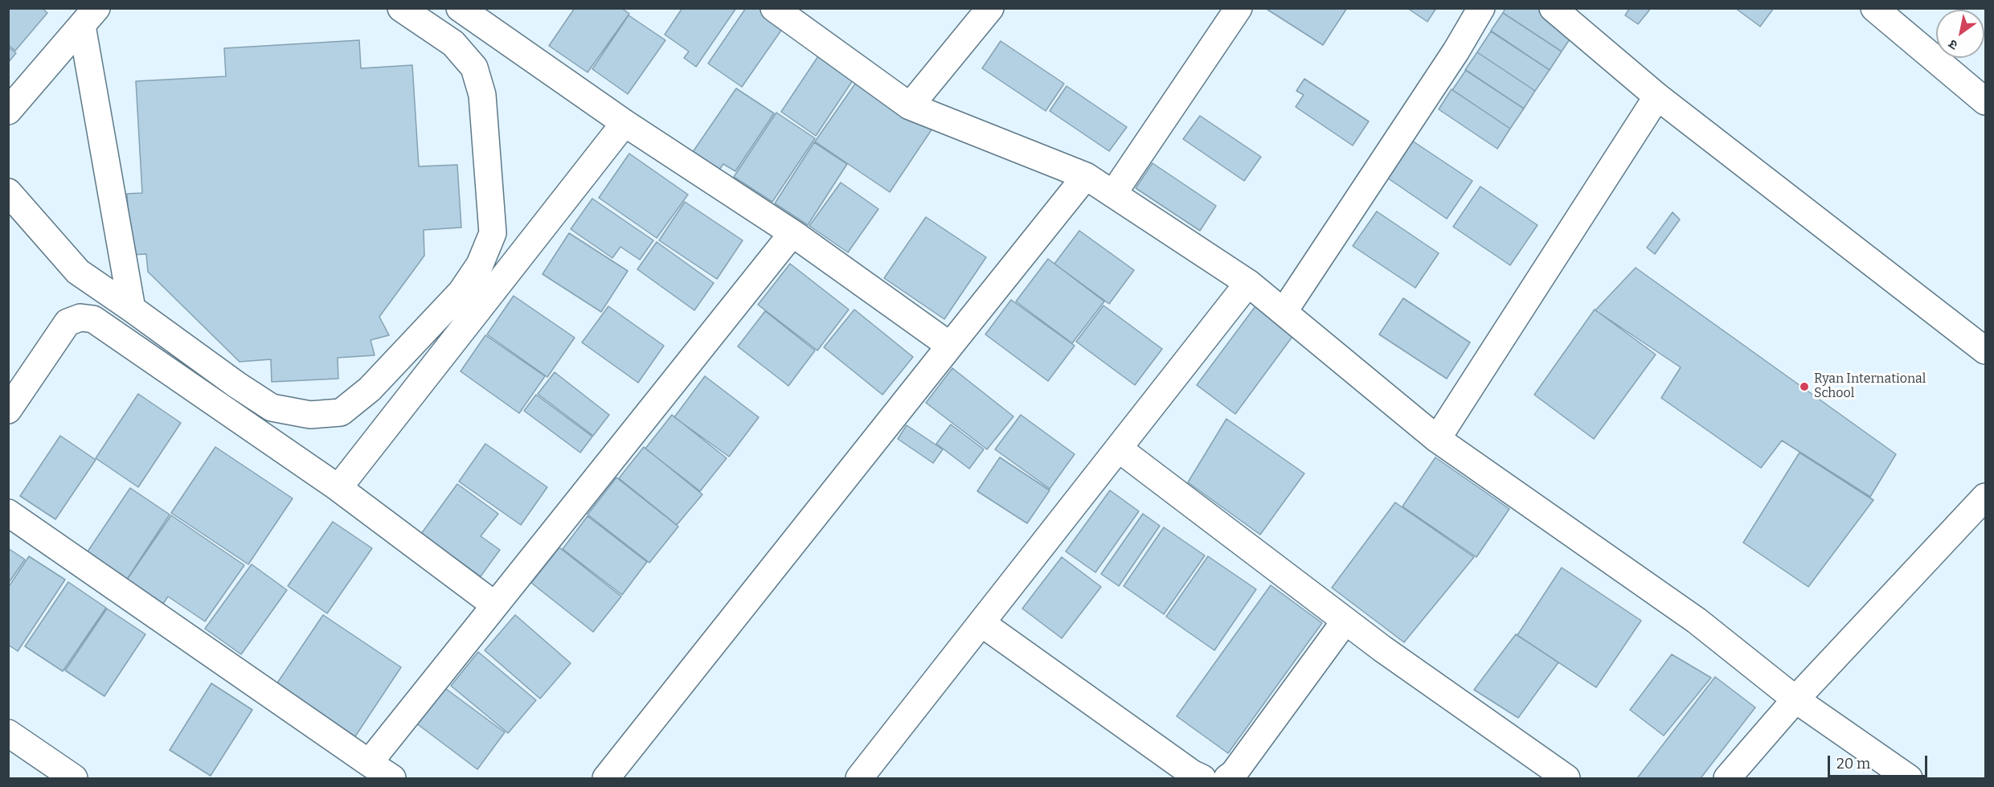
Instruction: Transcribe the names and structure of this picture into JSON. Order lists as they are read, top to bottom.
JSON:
{
  "places": ["Ryan International School"],
  "scale_bar": "20 m",
  "north": "bottom left"
}
